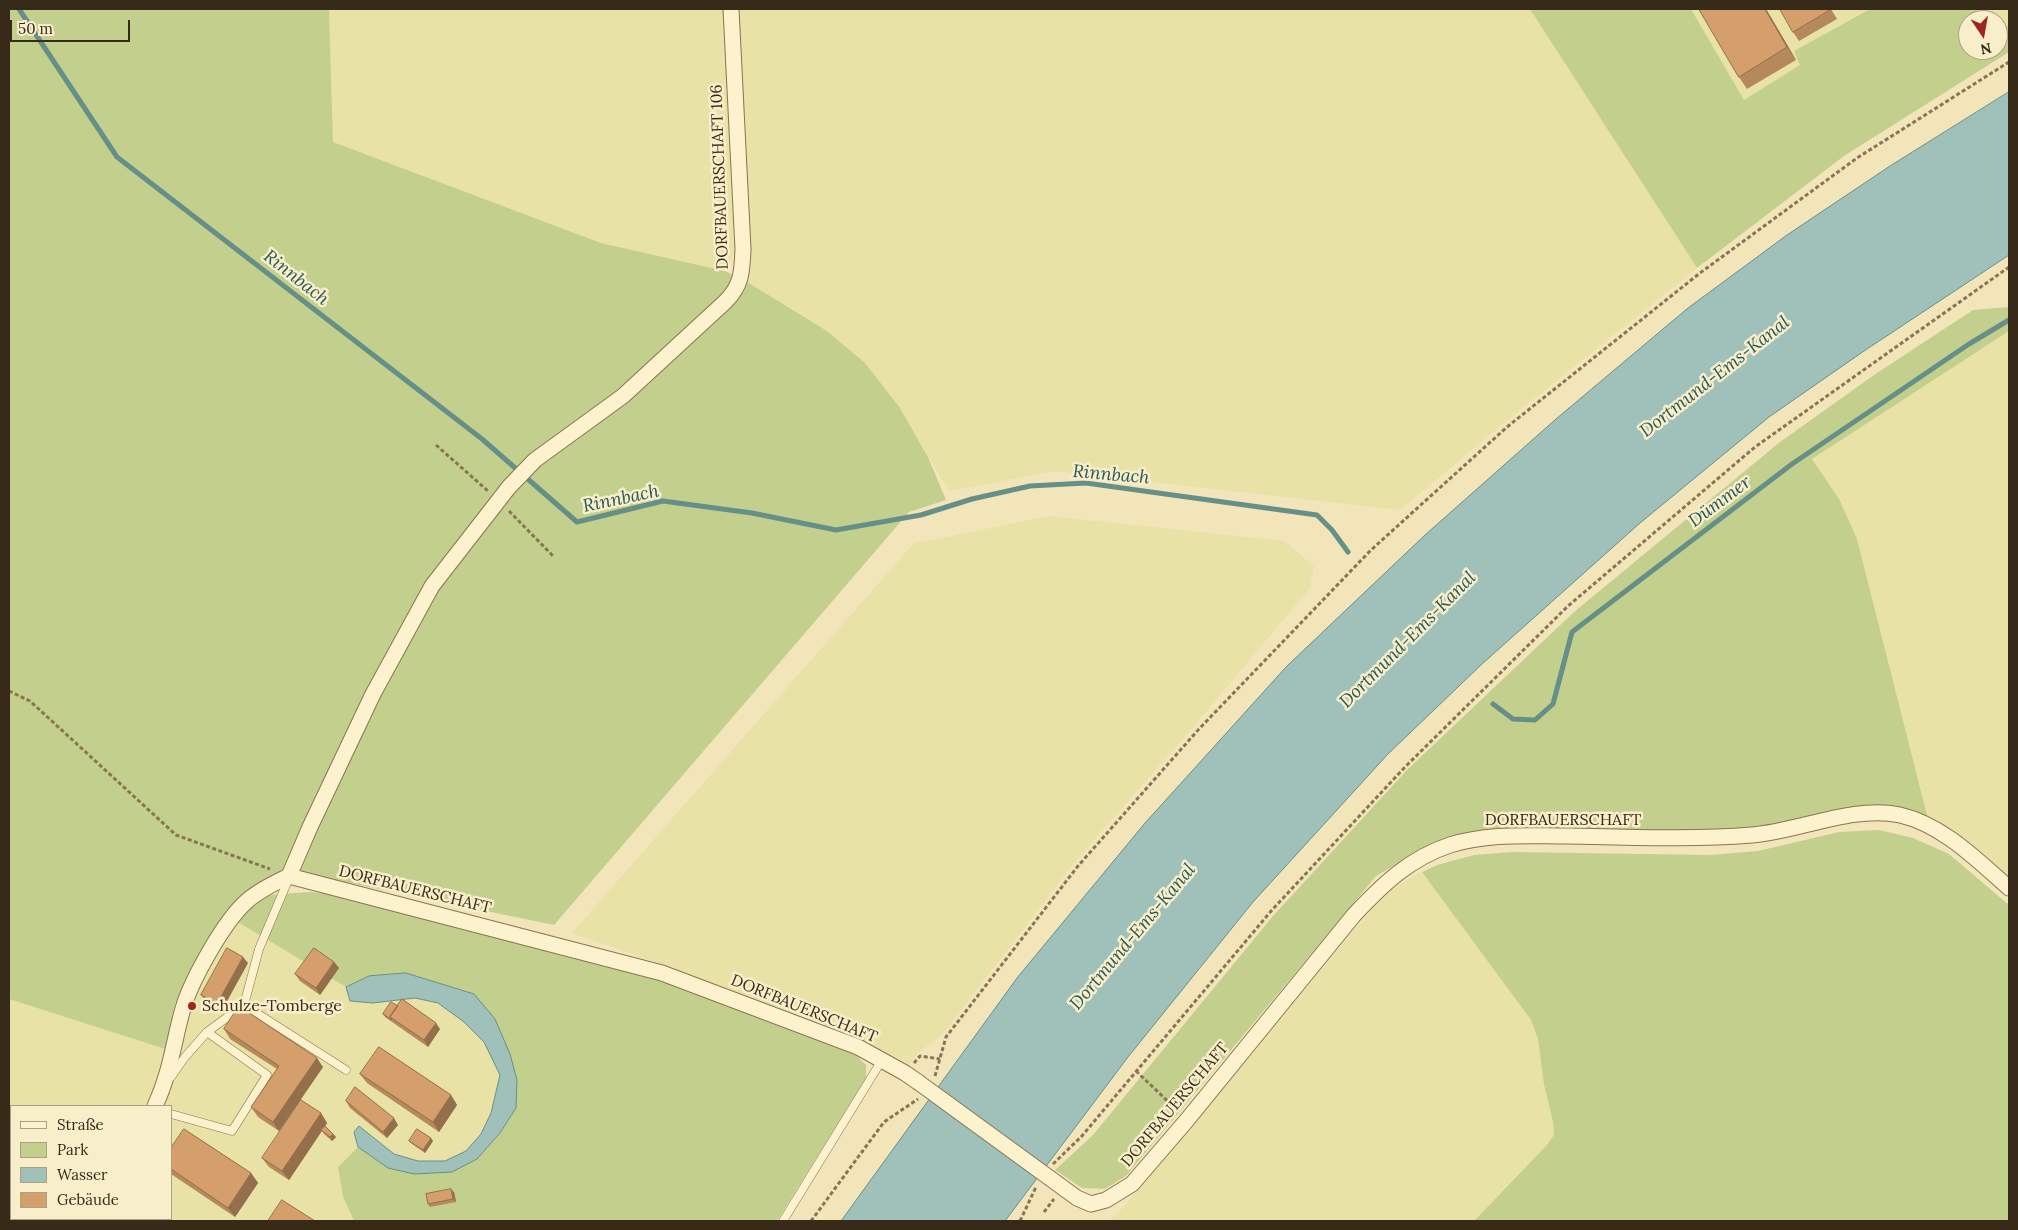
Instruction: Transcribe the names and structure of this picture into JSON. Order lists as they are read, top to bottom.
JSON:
{
  "streets": {
    "street": ["DORFBAUERSCHAFT 106", "DORFBAUERSCHAFT"]
  },
  "crossings": [
    ["DORFBAUERSCHAFT 106", "DORFBAUERSCHAFT"]
  ],
  "water": ["Rinnbach", "Dortmund-Ems-Kanal", "Dümmer"],
  "places": ["Schulze-Tomberge"],
  "legend": [
    "Straße",
    "Park",
    "Wasser",
    "Gebäude"
  ],
  "scale_bar": "50 m",
  "north": "bottom"
}
